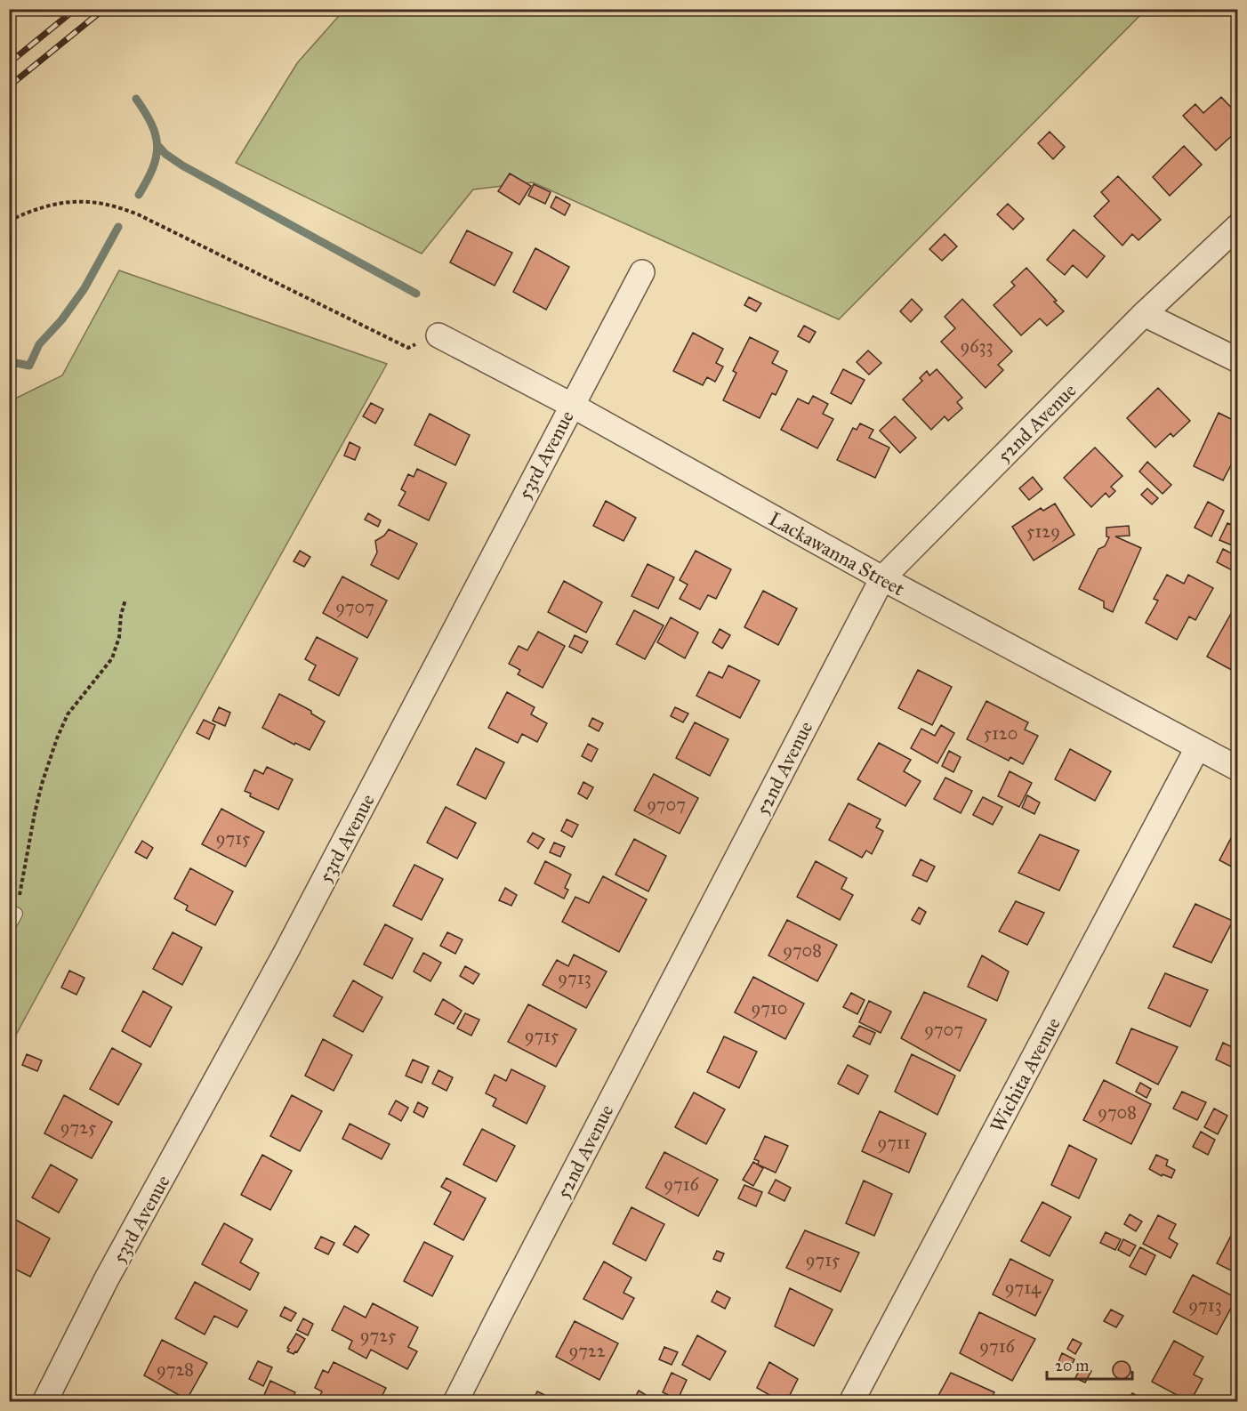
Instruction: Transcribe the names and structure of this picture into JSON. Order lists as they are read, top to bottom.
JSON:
{
  "streets": {
    "street": [
      "52nd Avenue",
      "53rd Avenue",
      "Lackawanna Street",
      "Wichita Avenue"
    ]
  },
  "crossings": [
    ["52nd Avenue", "Lackawanna Street"],
    ["53rd Avenue", "Lackawanna Street"],
    ["Lackawanna Street", "Wichita Avenue"]
  ],
  "house_numbers": [
    "9633",
    "5129",
    "9707",
    "5120",
    "9707",
    "9715",
    "9708",
    "9713",
    "9710",
    "9707",
    "9715",
    "9708",
    "9725",
    "9711",
    "9716",
    "9715",
    "9714",
    "9713",
    "9725",
    "9716",
    "9722",
    "9728"
  ],
  "scale_bar": "20 m"
}
